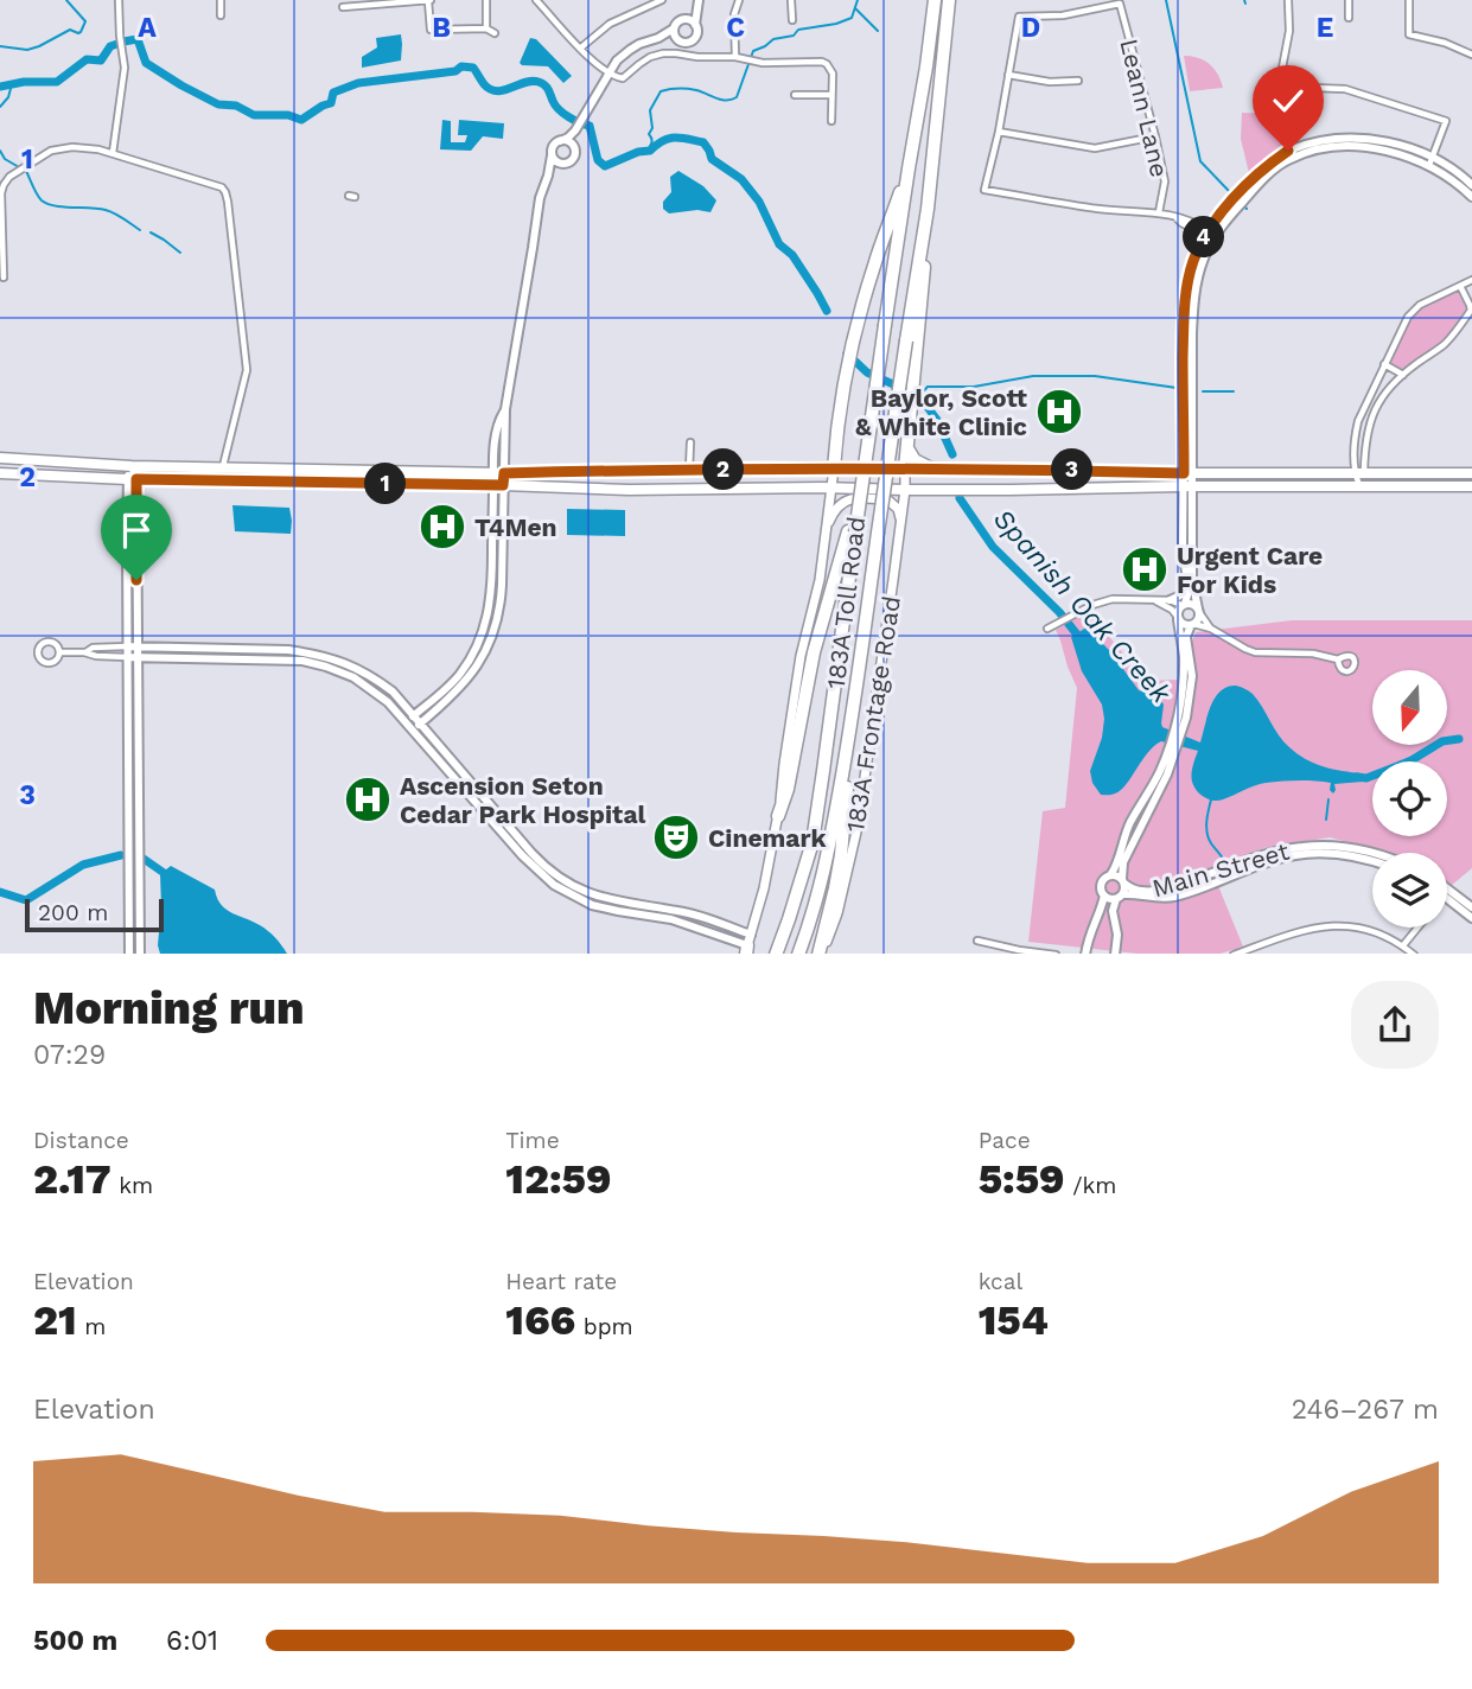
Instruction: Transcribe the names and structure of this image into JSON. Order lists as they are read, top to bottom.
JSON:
{
  "streets": {
    "highway": ["183A Toll Road"],
    "main road": ["183A Frontage Road"],
    "street": ["Leann Lane", "Main Street"]
  },
  "water": ["Spanish Oak Creek"],
  "places": {
    "hospital": [
      "Baylor, Scott & White Clinic",
      "T4Men",
      "Urgent Care For Kids",
      "Ascension Seton Cedar Park Hospital"
    ],
    "theatre": ["Cinemark"]
  },
  "scale_bar": "200 m",
  "north": "bottom",
  "page": {
    "pins": [
      "4",
      "2",
      "3",
      "1"
    ],
    "scale": "200 m",
    "heading": ["Morning run", "07:29"],
    "stats": [
      ["Distance", "2.17 km"],
      ["Time", "12:59"],
      ["Pace", "5:59 /km"],
      ["Elevation", "21 m"],
      ["Heart rate", "166 bpm"],
      ["kcal", "154"]
    ],
    "chart": ["Elevation", "246–267 m"],
    "list": [
      {
        "name": "500 m",
        "note": "6:01"
      }
    ]
  },
  "grid": {
    "columns": [
      "A",
      "B",
      "C",
      "D",
      "E"
    ],
    "rows": ["1", "2", "3"]
  }
}
